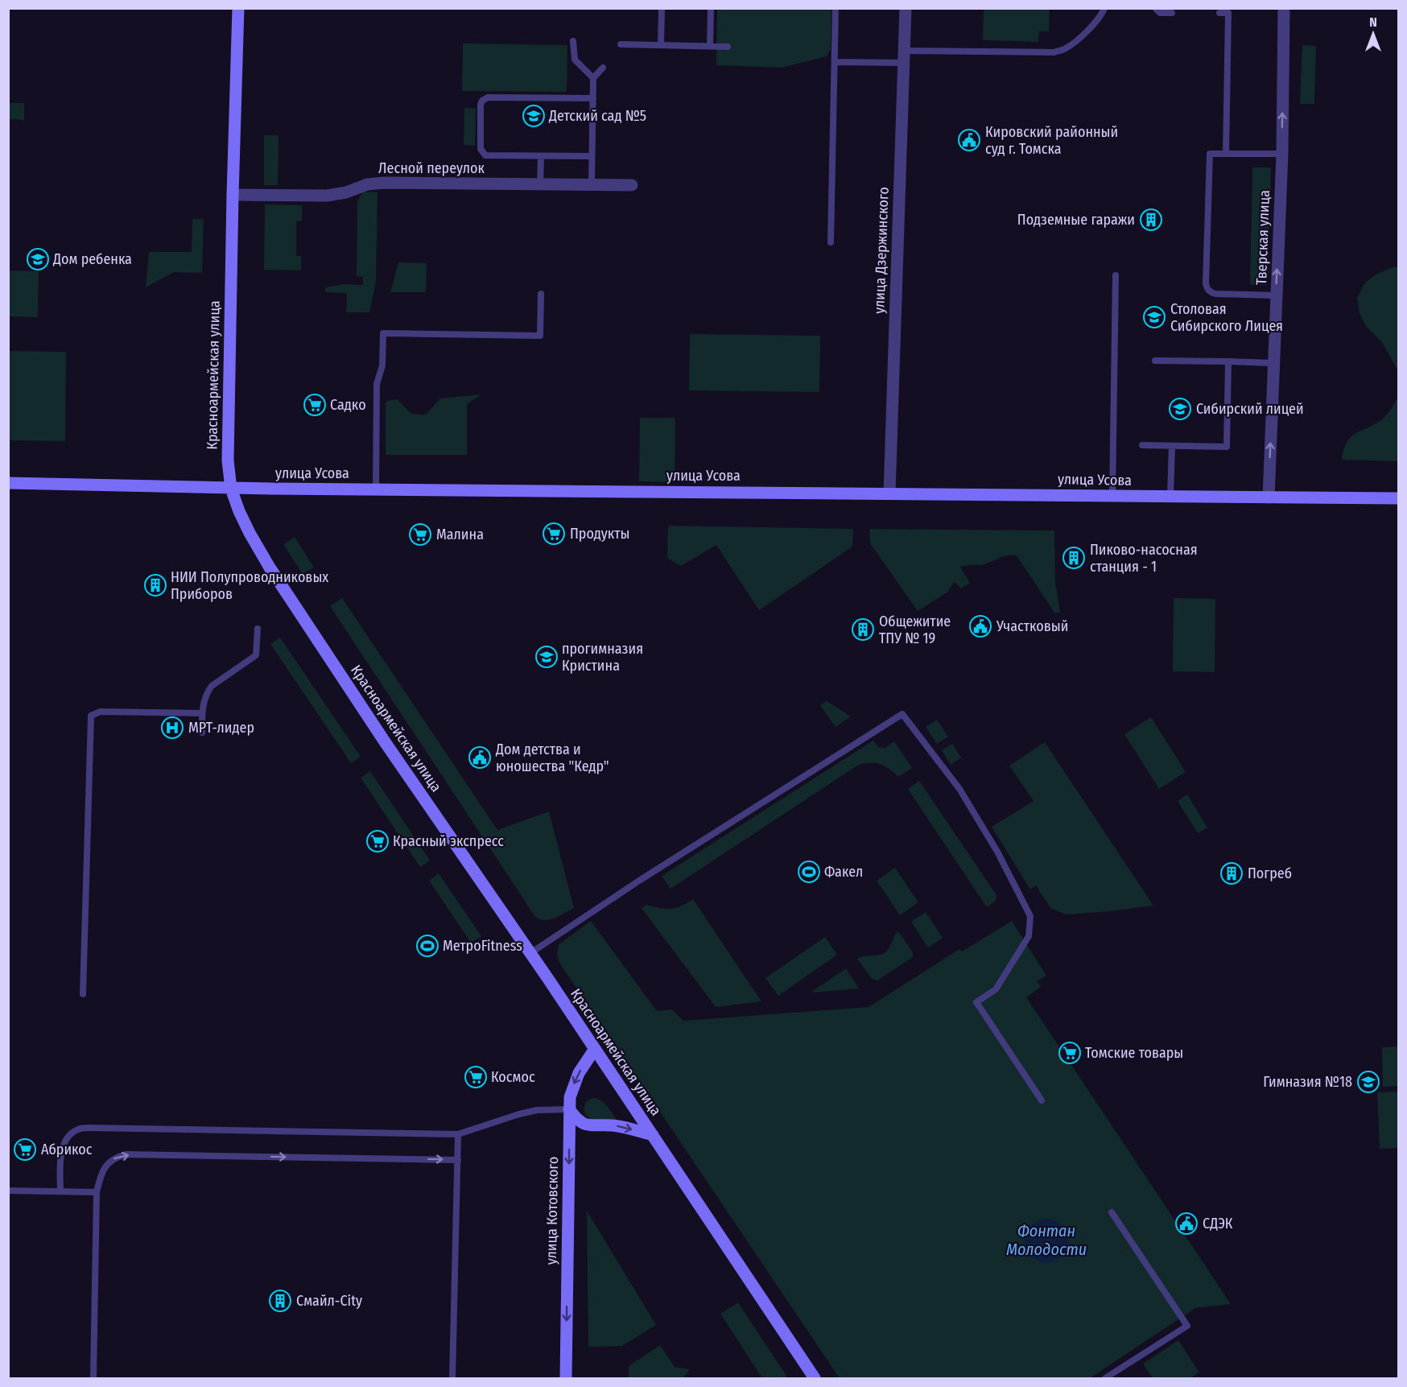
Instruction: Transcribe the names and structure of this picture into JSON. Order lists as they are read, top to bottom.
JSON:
{
  "streets": {
    "main road": ["Красноармейская улица", "улица Усова", "улица Котовского"],
    "street": ["Лесной переулок", "Тверская улица", "улица Дзержинского"]
  },
  "crossings": [
    ["Лесной переулок", "Красноармейская улица"],
    ["Тверская улица", "улица Усова"],
    ["улица Дзержинского", "улица Усова"],
    ["Красноармейская улица", "улица Усова"],
    ["Красноармейская улица", "улица Котовского"]
  ],
  "one_way": ["Тверская улица", "улица Котовского"],
  "water": ["Фонтан Молодости"],
  "places": {
    "school or university": [
      "Детский сад №5",
      "Дом ребенка",
      "Столовая Сибирского Лицея",
      "Сибирский лицей",
      "прогимназия Кристина",
      "Гимназия №18"
    ],
    "public building": [
      "Кировский районный суд г. Томска",
      "Участковый",
      "Дом детства и юношества \"Кедр\"",
      "СДЭК"
    ],
    "building": [
      "Подземные гаражи",
      "Пиково-насосная станция - 1",
      "НИИ Полупроводниковых Приборов",
      "Общежитие ТПУ № 19",
      "Погреб",
      "Смайл-City"
    ],
    "supermarket": [
      "Садко",
      "Продукты",
      "Малина",
      "Красный экспресс",
      "Томские товары",
      "Космос",
      "Абрикос"
    ],
    "hospital": ["МРТ-лидер"],
    "sports": ["Факел", "МетроFitness"]
  },
  "north": "top"
}
